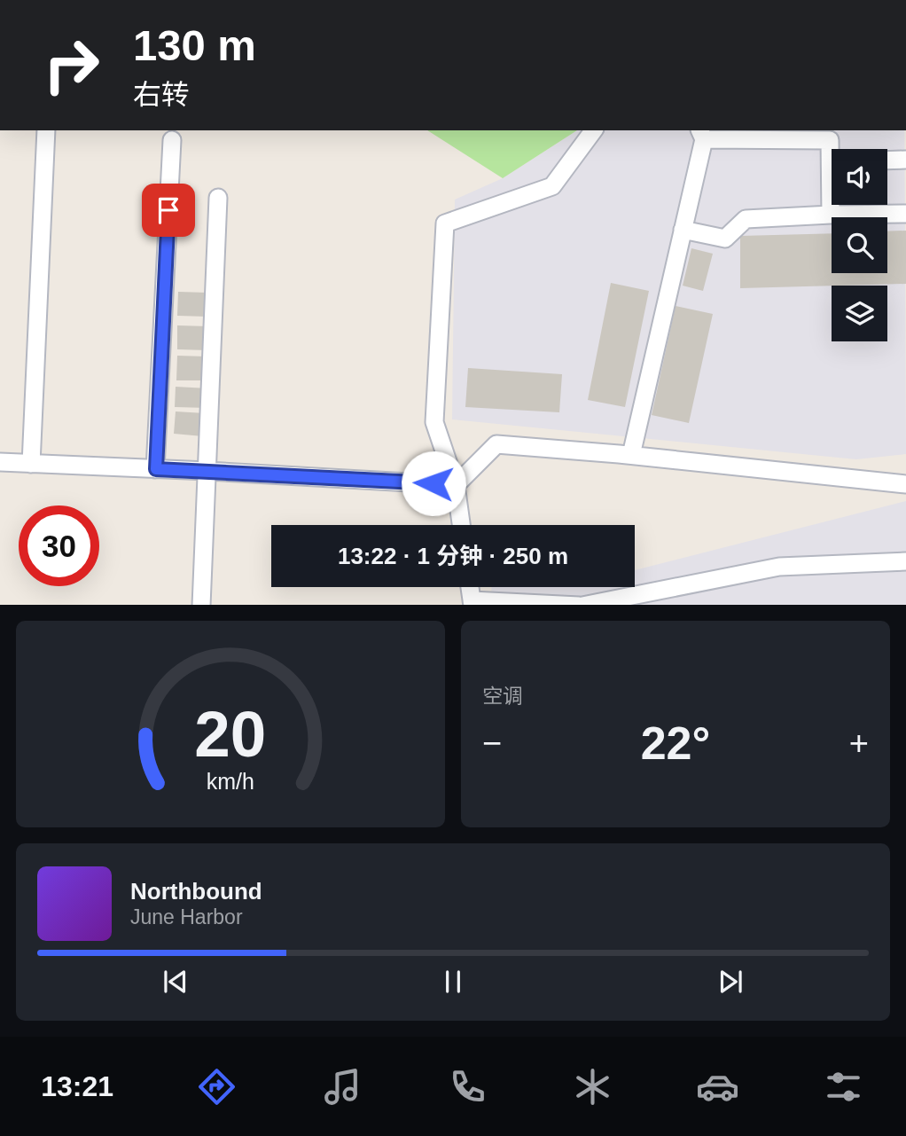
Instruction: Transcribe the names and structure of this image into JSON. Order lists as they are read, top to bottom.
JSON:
{
  "page": {
    "turn": ["130 m", "右转"],
    "limit": "30",
    "trip": "13:22 · 1 分钟 · 250 m",
    "tile": "空调",
    "heat": ["−", "22°", "+"],
    "song": ["Northbound", "June Harbor"],
    "tabs": "13:21",
    "gauge": ["20", "km/h"]
  }
}
